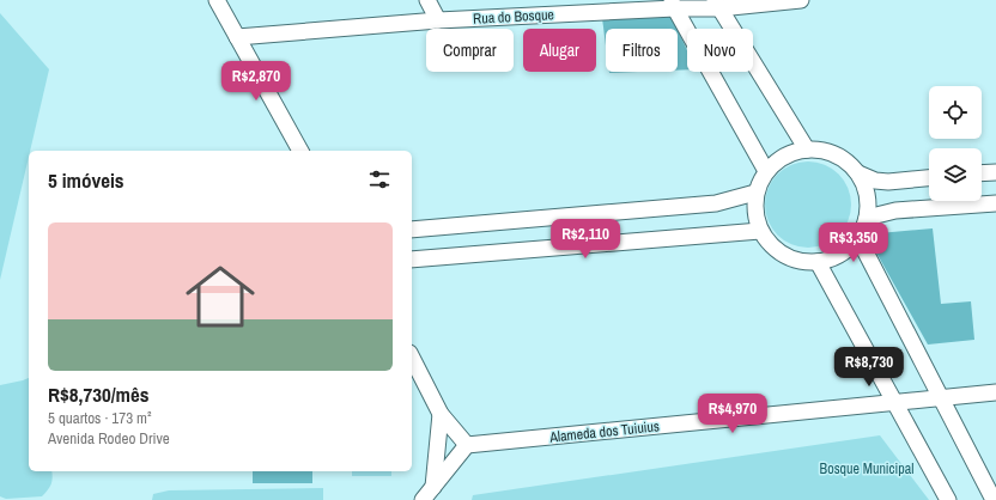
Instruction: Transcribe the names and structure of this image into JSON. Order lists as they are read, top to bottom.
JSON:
{
  "streets": {
    "street": ["Rua do Bosque", "Alameda dos Tuiuius"]
  },
  "parks": ["Bosque Municipal"],
  "page": {
    "chip": [
      "Comprar",
      "Alugar",
      "Filtros",
      "Novo"
    ],
    "price": [
      "R$2,870",
      "R$2,110",
      "R$3,350",
      "R$8,730",
      "R$4,970"
    ],
    "heading": "5 imóveis",
    "list": [
      {
        "name": "R$8,730/mês",
        "note": "5 quartos · 173 m² · Avenida Rodeo Drive"
      }
    ]
  }
}
